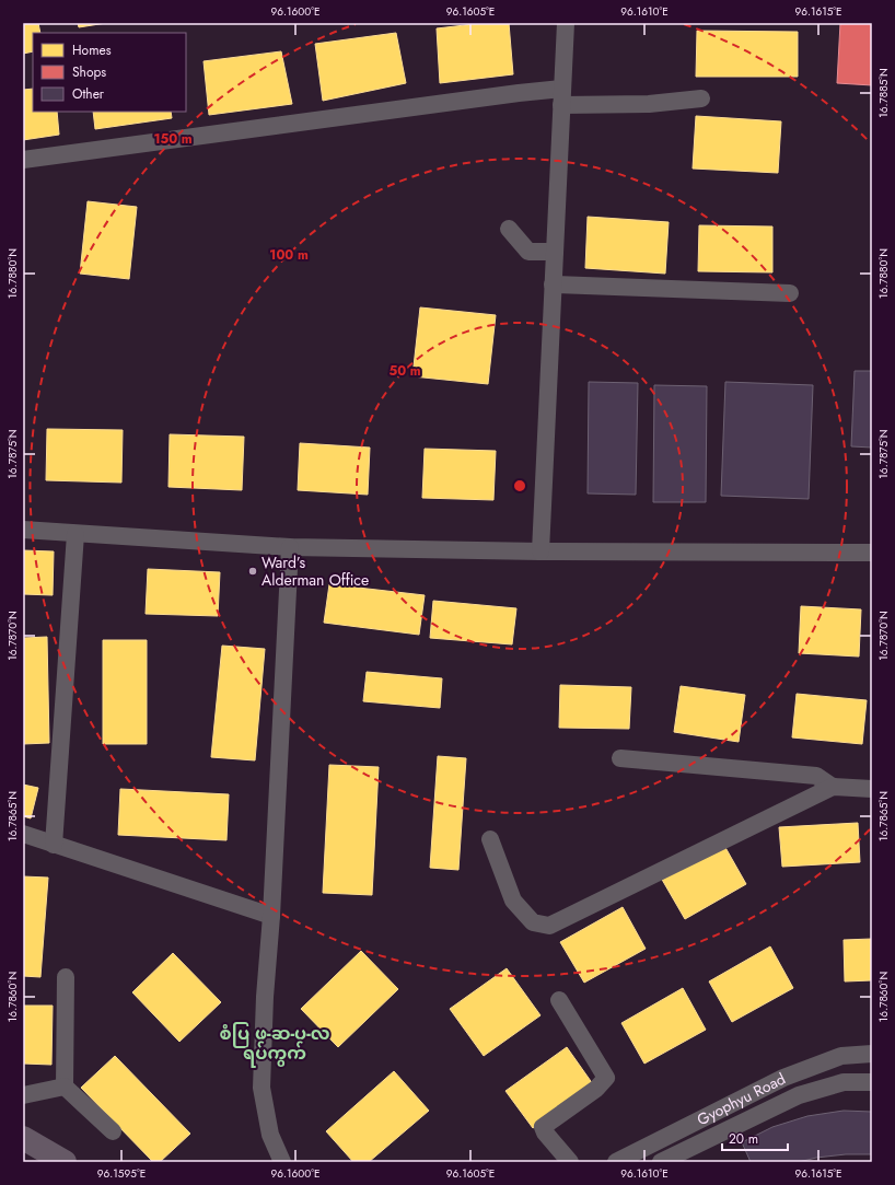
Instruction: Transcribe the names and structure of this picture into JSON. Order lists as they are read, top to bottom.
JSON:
{
  "streets": {
    "street": ["Gyophyu Road"]
  },
  "districts": ["စံပြ ဖ-ဆ-ပ-လ ရပ်ကွက်"],
  "places": ["Ward’s Alderman Office"],
  "legend": ["Homes", "Shops", "Other"],
  "scale_bar": "20 m",
  "coordinates": [
    "96.1600°E",
    "96.1605°E",
    "96.1610°E",
    "96.1615°E",
    "16.7885°N",
    "16.7880°N",
    "16.7875°N",
    "16.7870°N",
    "16.7865°N",
    "16.7860°N",
    "96.1595°E"
  ],
  "rings": ["150 m", "100 m", "50 m"]
}
